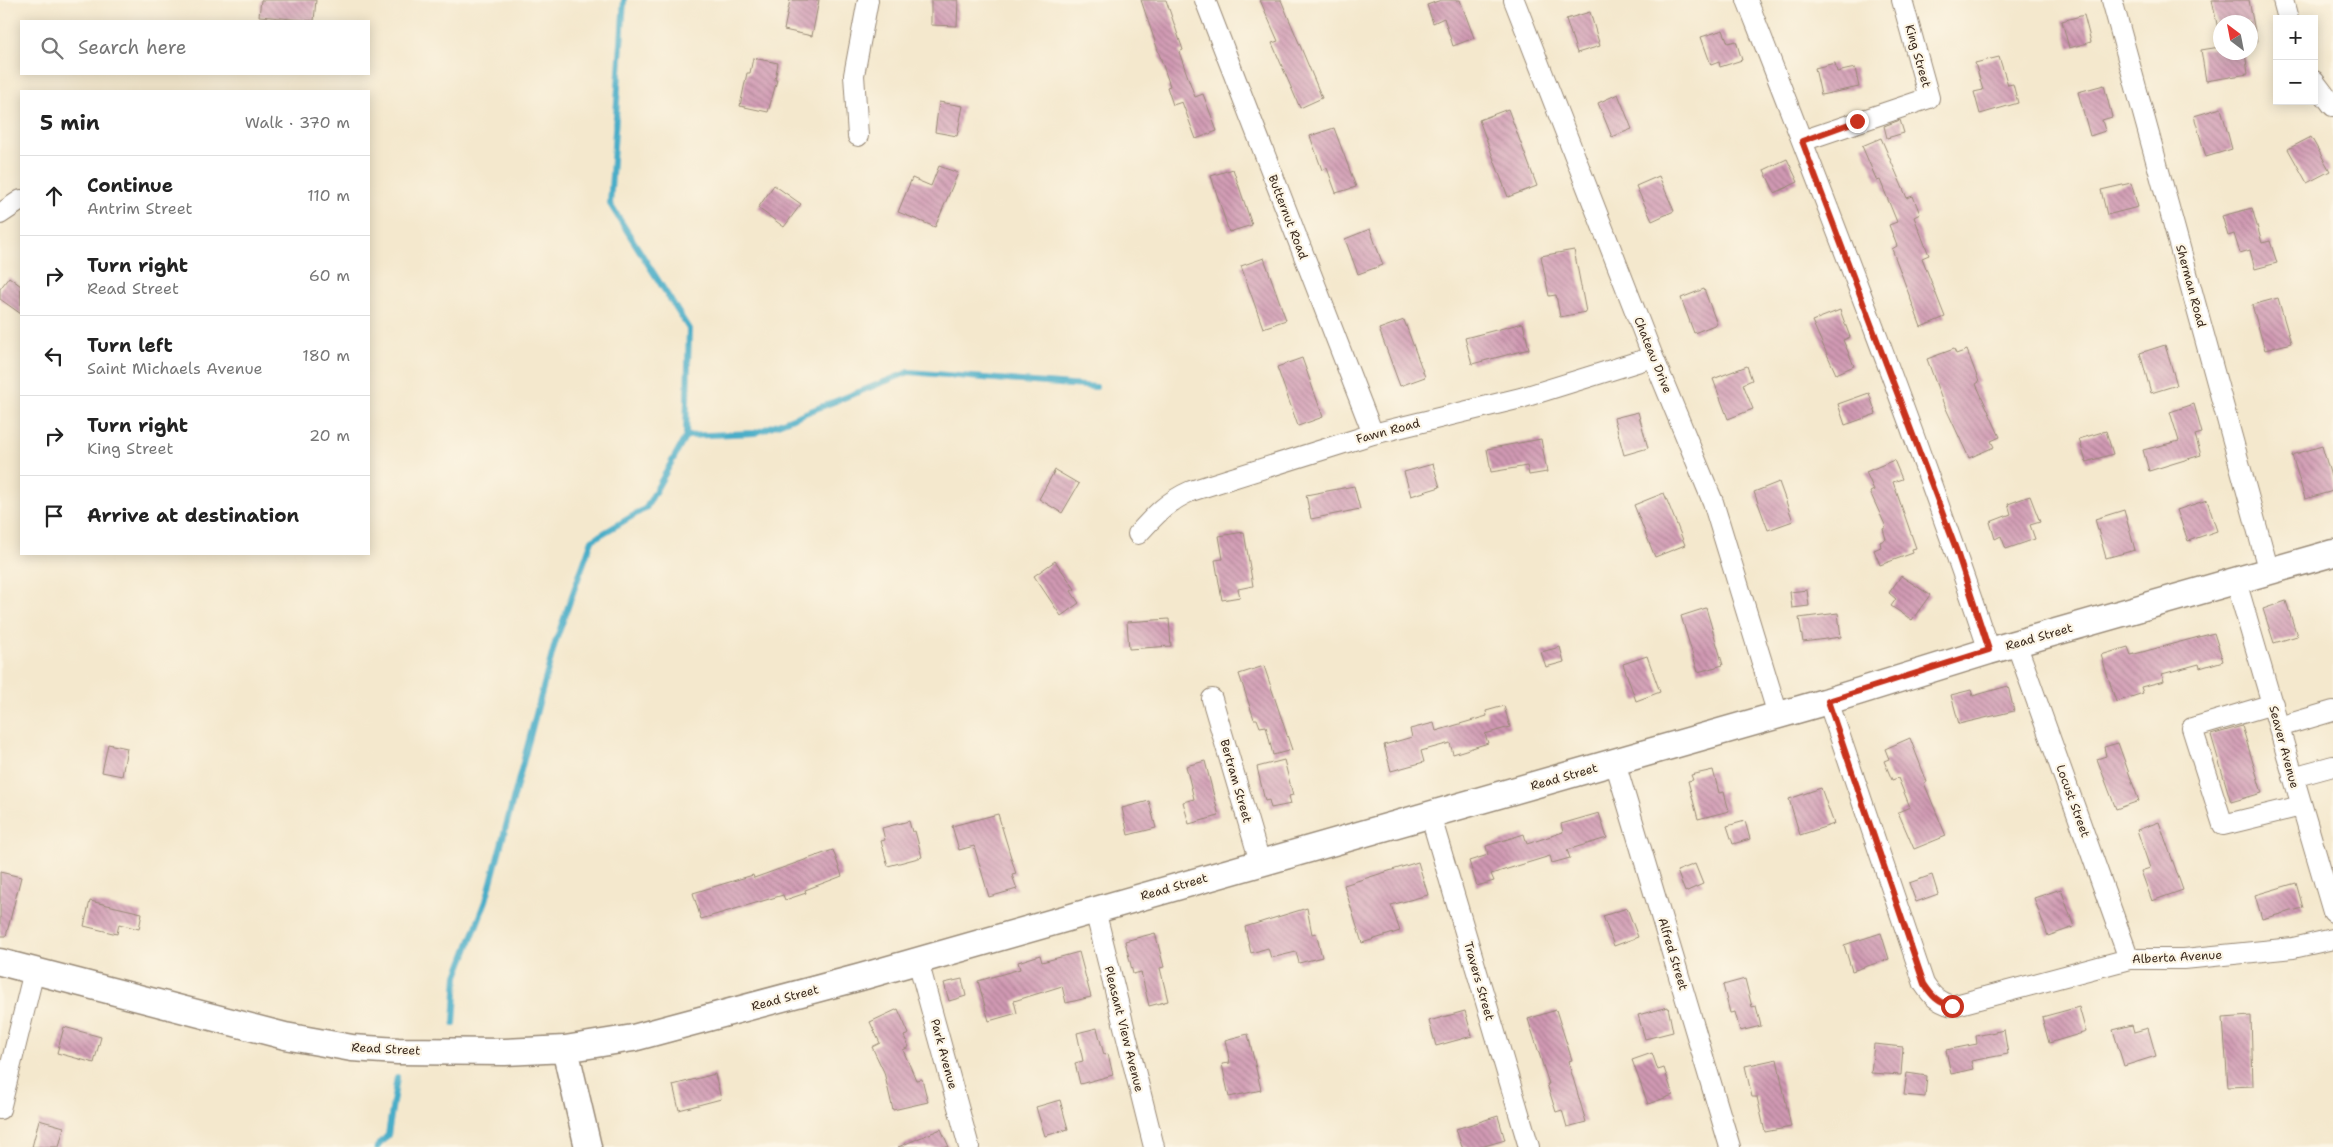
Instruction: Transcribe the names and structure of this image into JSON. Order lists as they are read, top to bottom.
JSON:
{
  "streets": {
    "main road": ["Read Street"],
    "street": [
      "King Street",
      "Butternut Road",
      "Sherman Road",
      "Chateau Drive",
      "Fawn Road",
      "Seaver Avenue",
      "Bertram Street",
      "Locust Street",
      "Alfred Street",
      "Alberta Avenue",
      "Travers Street",
      "Pleasant View Avenue",
      "Park Avenue"
    ]
  },
  "crossings": [
    ["Butternut Road", "Fawn Road"],
    ["Sherman Road", "Read Street"],
    ["Chateau Drive", "Fawn Road"],
    ["Chateau Drive", "Read Street"],
    ["Read Street", "Seaver Avenue"],
    ["Read Street", "Bertram Street"],
    ["Read Street", "Locust Street"],
    ["Read Street", "Alfred Street"],
    ["Read Street", "Alberta Avenue"],
    ["Read Street", "Travers Street"],
    ["Read Street", "Pleasant View Avenue"],
    ["Read Street", "Park Avenue"],
    ["Locust Street", "Alberta Avenue"]
  ],
  "north": "top left",
  "page": {
    "map_buttons": ["+", "−"],
    "search": "Search here",
    "heading": ["5 min", "Walk · 370 m"],
    "list": [
      ["Continue", "Antrim Street", "110 m"],
      ["Turn right", "Read Street", "60 m"],
      ["Turn left", "Saint Michaels Avenue", "180 m"],
      ["Turn right", "King Street", "20 m"],
      "Arrive at destination"
    ]
  }
}
